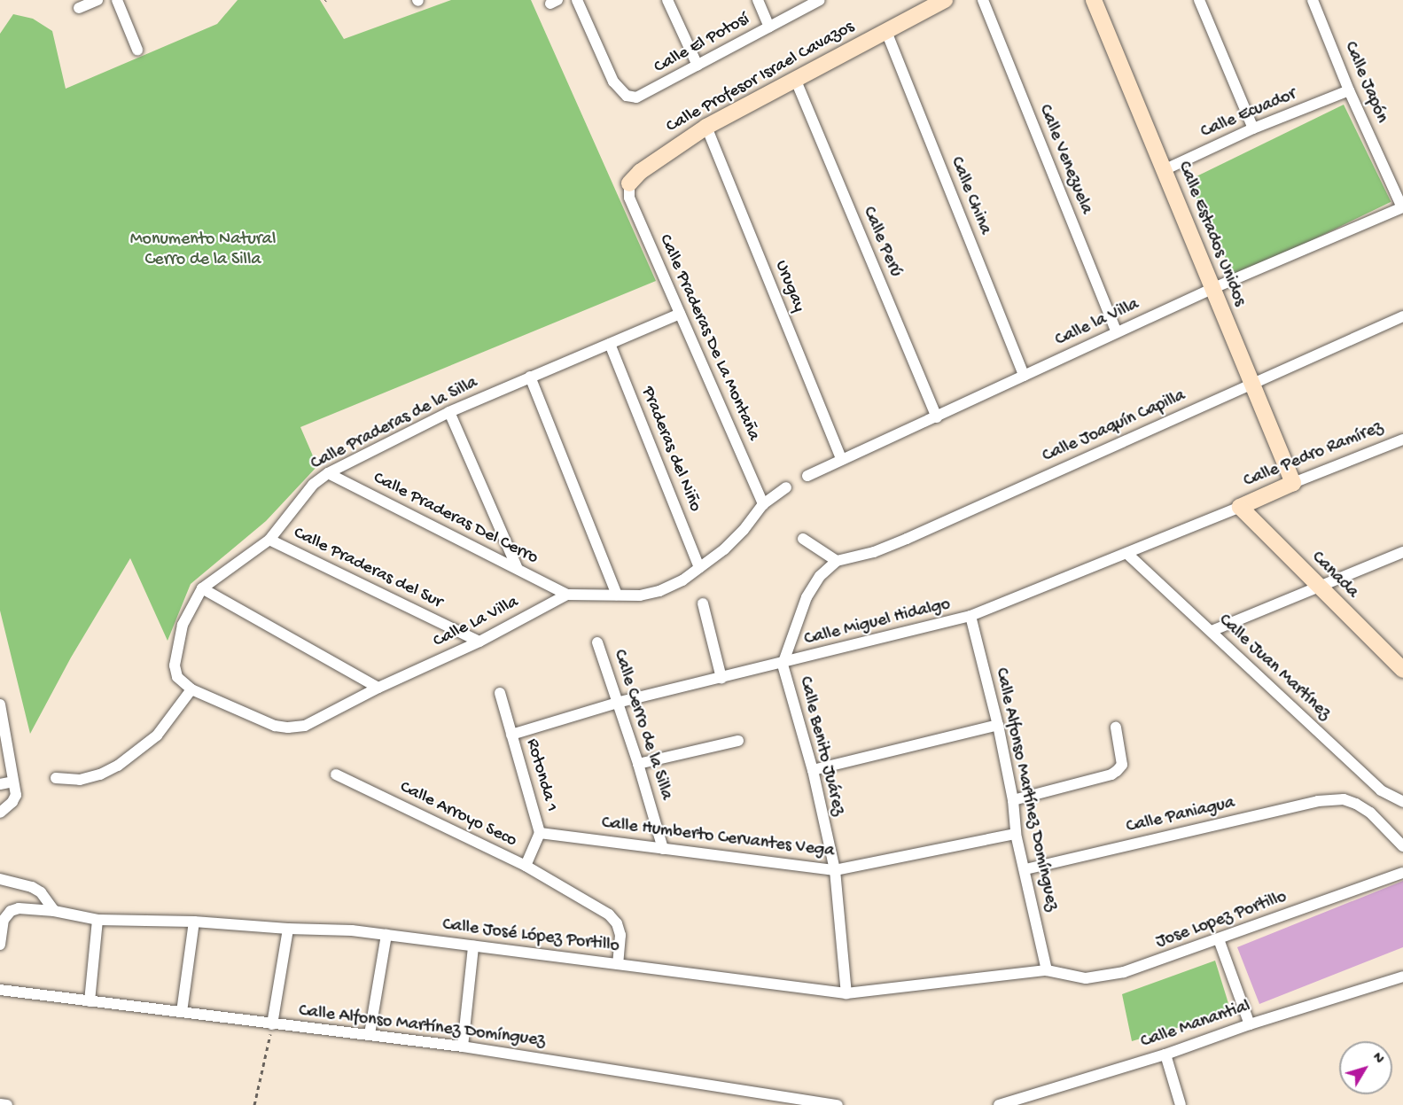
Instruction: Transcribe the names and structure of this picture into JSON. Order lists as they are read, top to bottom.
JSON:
{
  "streets": {
    "street": [
      "Calle El Potosí",
      "Calle Profesor Israel Cavazos",
      "Calle Japón",
      "Calle Ecuador",
      "Calle Venezuela",
      "Calle China",
      "Calle Estados Unidos",
      "Calle Perú",
      "Urugay",
      "Calle la Villa",
      "Calle Praderas De La Montaña",
      "Calle Praderas de la Silla",
      "Calle Joaquín Capilla",
      "Praderas del Niño",
      "Calle Pedro Ramírez",
      "Calle Praderas Del Cerro",
      "Calle Praderas del Sur",
      "Canada",
      "Calle La Villa",
      "Calle Miguel Hidalgo",
      "Calle Juan Martínez",
      "Calle Cerro de la Silla",
      "Calle Benito Juárez",
      "Rotonda 1",
      "Calle Alfonso Martínez Domínguez",
      "Calle Arroyo Seco",
      "Calle Paniagua",
      "Calle Humberto Cervantes Vega",
      "Jose Lopez Portillo",
      "Calle José López Portillo",
      "Calle Manantial"
    ]
  },
  "crossings": [
    ["Calle Profesor Israel Cavazos", "Calle China"],
    ["Calle Profesor Israel Cavazos", "Calle Perú"],
    ["Calle Profesor Israel Cavazos", "Urugay"],
    ["Calle Profesor Israel Cavazos", "Calle Praderas De La Montaña"],
    ["Calle Japón", "Calle Ecuador"],
    ["Calle Japón", "Calle la Villa"],
    ["Calle Ecuador", "Calle Estados Unidos"],
    ["Calle Venezuela", "Calle la Villa"],
    ["Calle China", "Calle la Villa"],
    ["Calle Estados Unidos", "Calle la Villa"],
    ["Calle Estados Unidos", "Calle Joaquín Capilla"],
    ["Calle Estados Unidos", "Calle Pedro Ramírez"],
    ["Calle Perú", "Calle la Villa"],
    ["Urugay", "Calle la Villa"],
    ["Calle Praderas De La Montaña", "Calle Praderas de la Silla"],
    ["Calle Praderas De La Montaña", "Calle La Villa"],
    ["Calle Praderas de la Silla", "Praderas del Niño"],
    ["Calle Praderas de la Silla", "Calle Praderas Del Cerro"],
    ["Calle Praderas de la Silla", "Calle Praderas del Sur"],
    ["Calle Praderas de la Silla", "Calle La Villa"],
    ["Calle Joaquín Capilla", "Calle Benito Juárez"],
    ["Praderas del Niño", "Calle La Villa"],
    ["Calle Pedro Ramírez", "Canada"],
    ["Calle Pedro Ramírez", "Calle Miguel Hidalgo"],
    ["Calle Praderas Del Cerro", "Calle La Villa"],
    ["Calle Praderas del Sur", "Calle La Villa"],
    ["Canada", "Calle Miguel Hidalgo"],
    ["Calle Miguel Hidalgo", "Calle Juan Martínez"],
    ["Calle Miguel Hidalgo", "Calle Cerro de la Silla"],
    ["Calle Miguel Hidalgo", "Calle Benito Juárez"],
    ["Calle Miguel Hidalgo", "Rotonda 1"],
    ["Calle Miguel Hidalgo", "Calle Alfonso Martínez Domínguez"],
    ["Calle Cerro de la Silla", "Calle Humberto Cervantes Vega"],
    ["Calle Benito Juárez", "Calle Humberto Cervantes Vega"],
    ["Calle Benito Juárez", "Calle José López Portillo"],
    ["Rotonda 1", "Calle Arroyo Seco"],
    ["Rotonda 1", "Calle Humberto Cervantes Vega"],
    ["Calle Alfonso Martínez Domínguez", "Calle Paniagua"],
    ["Calle Alfonso Martínez Domínguez", "Calle Humberto Cervantes Vega"],
    ["Calle Alfonso Martínez Domínguez", "Jose Lopez Portillo"],
    ["Calle Alfonso Martínez Domínguez", "Calle José López Portillo"],
    ["Calle Arroyo Seco", "Calle José López Portillo"],
    ["Jose Lopez Portillo", "Calle José López Portillo"]
  ],
  "parks": ["Monumento Natural Cerro de la Silla"],
  "north": "top right"
}
